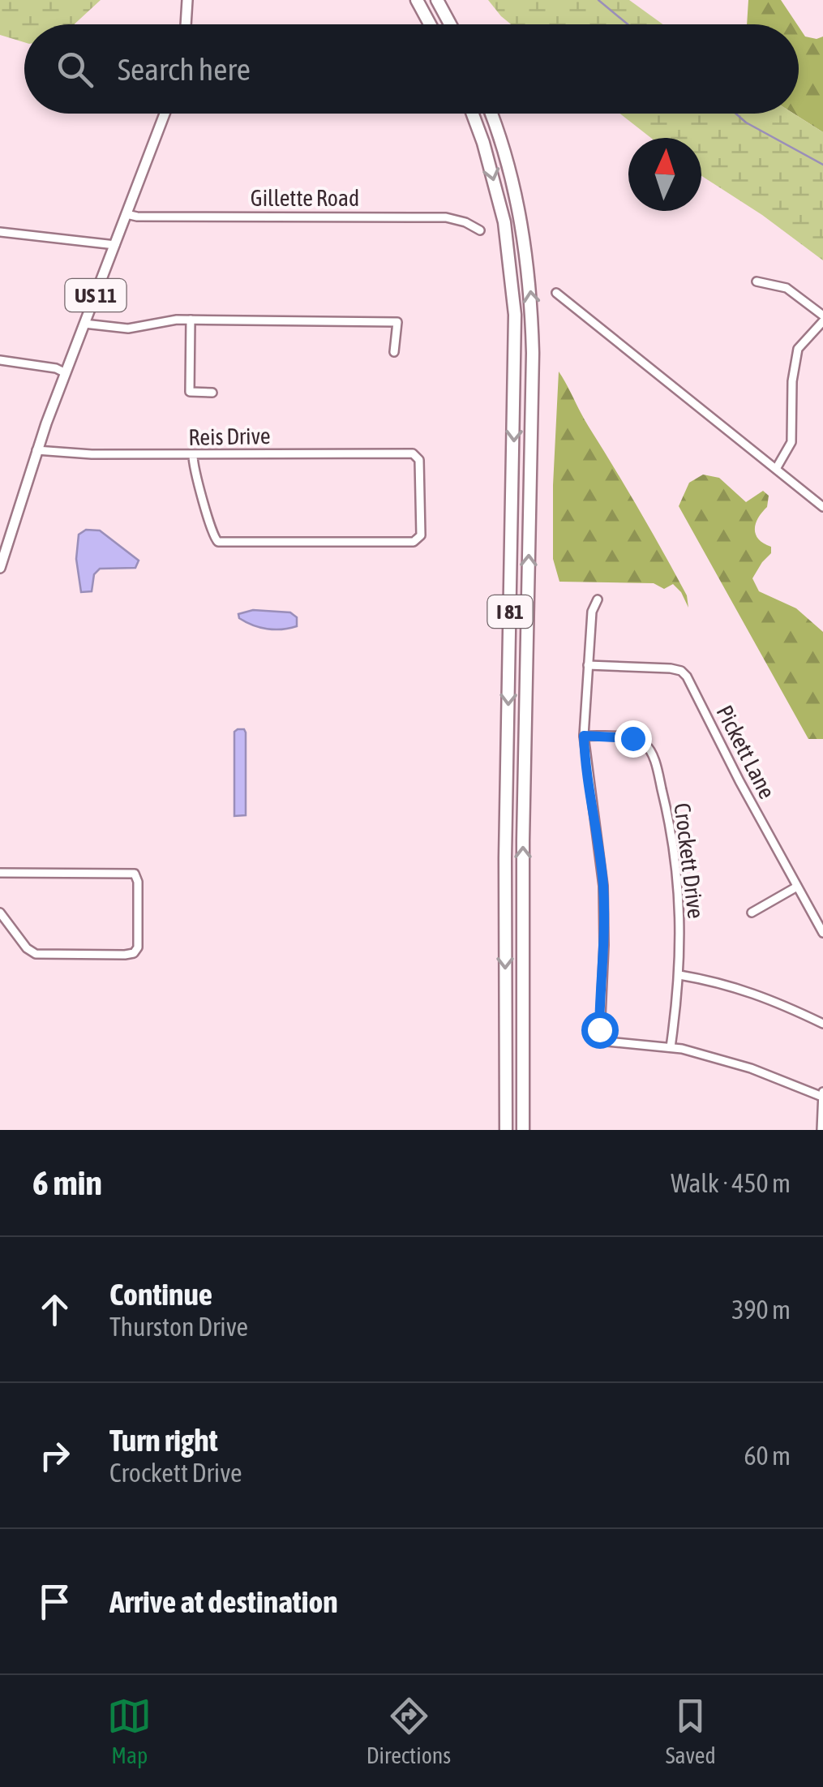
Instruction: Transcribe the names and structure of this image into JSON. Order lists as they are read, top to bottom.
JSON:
{
  "streets": {
    "highway": ["I 81"],
    "main road": ["US 11"],
    "street": [
      "Gillette Road",
      "Reis Drive",
      "Pickett Lane",
      "Crockett Drive"
    ]
  },
  "crossings": [
    ["Gillette Road", "US 11"],
    ["US 11", "Reis Drive"]
  ],
  "north": "top",
  "page": {
    "search": "Search here",
    "heading": ["6 min", "Walk · 450 m"],
    "list": [
      ["Continue", "Thurston Drive", "390 m"],
      ["Turn right", "Crockett Drive", "60 m"],
      "Arrive at destination"
    ],
    "nav": ["Map", "Directions", "Saved"]
  }
}
